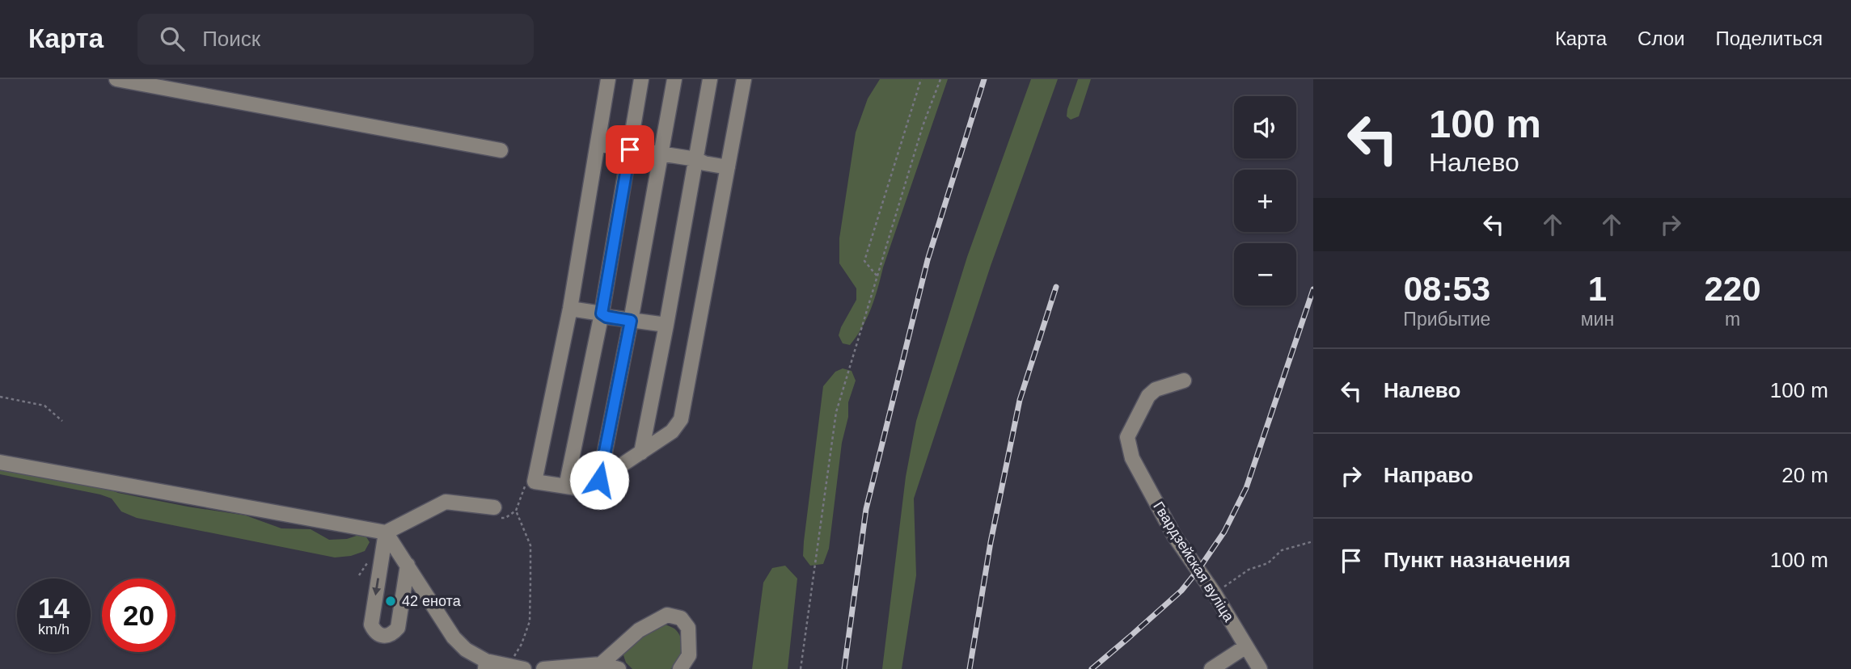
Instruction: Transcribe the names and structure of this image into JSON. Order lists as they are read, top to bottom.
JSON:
{
  "streets": {
    "street": ["Гвардзейская вуліца"]
  },
  "places": ["42 енота"],
  "page": {
    "header": "Карта",
    "search": "Поиск",
    "nav": ["Карта", "Слои", "Поделиться"],
    "turn": ["100 m", "Налево"],
    "map_buttons": ["+", "−"],
    "eta": [
      "08:53",
      "Прибытие",
      "1",
      "мин",
      "220",
      "m"
    ],
    "list": [
      {
        "name": "Налево",
        "value": "100 m"
      },
      {
        "name": "Направо",
        "value": "20 m"
      },
      {
        "name": "Пункт назначения",
        "value": "100 m"
      }
    ],
    "speed": "14 km/h",
    "limit": "20"
  }
}
